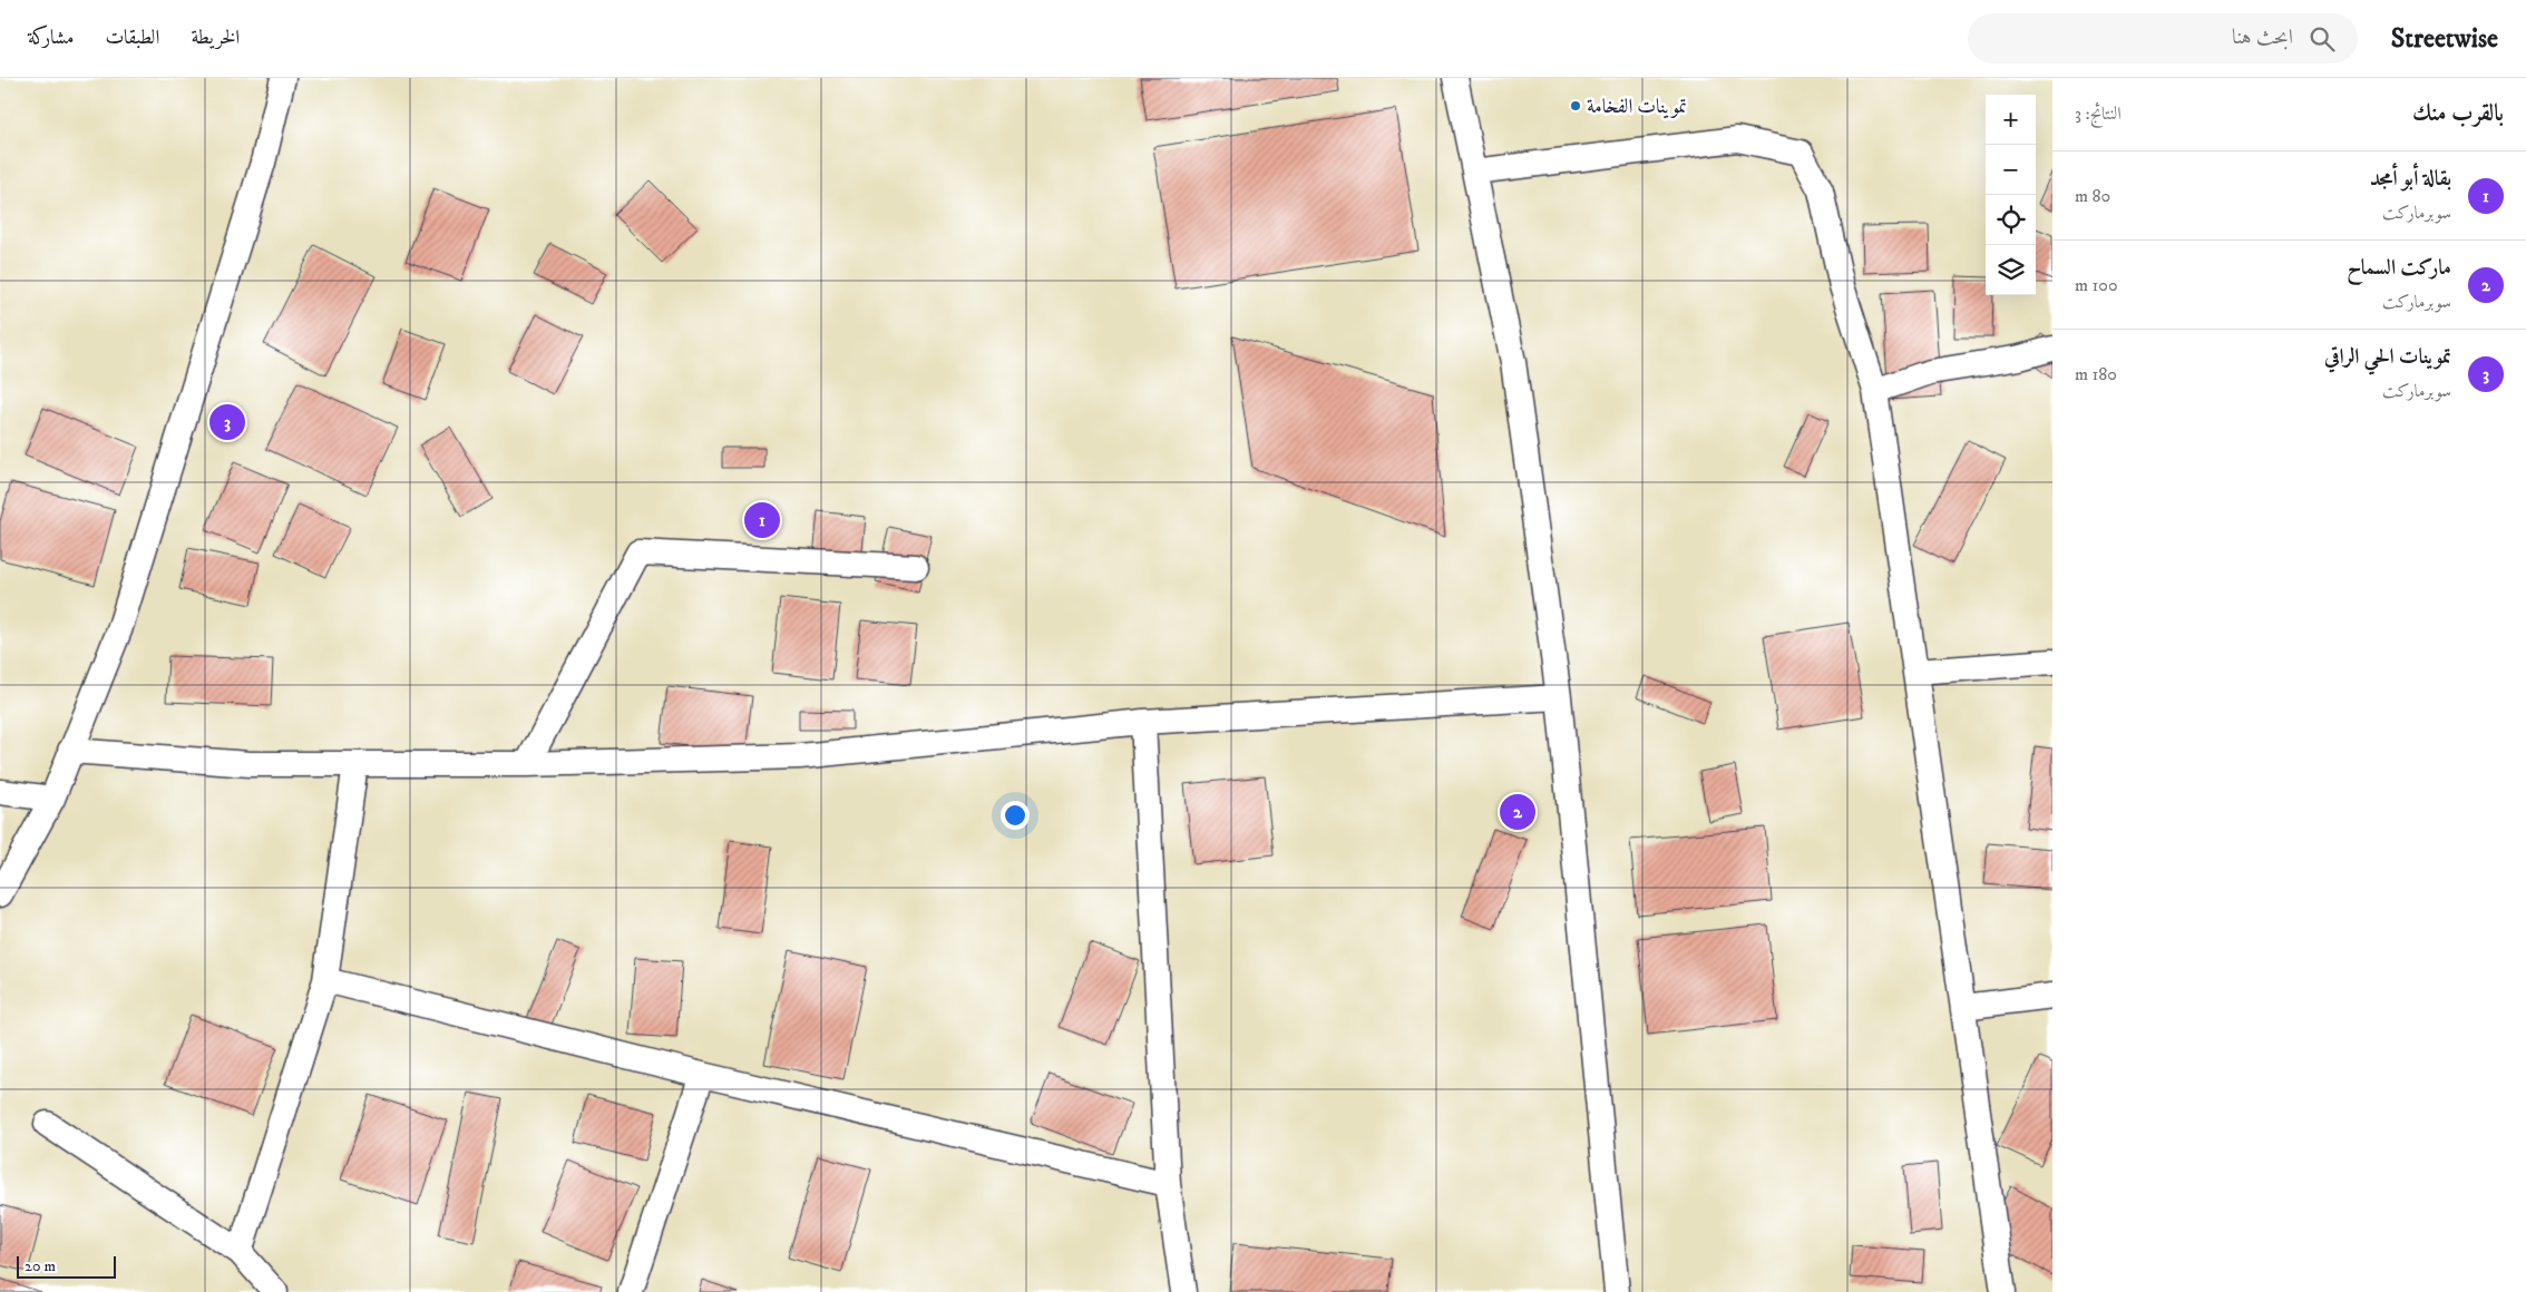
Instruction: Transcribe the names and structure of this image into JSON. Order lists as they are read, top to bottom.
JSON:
{
  "places": ["تموينات الفخامة"],
  "scale_bar": "20 m",
  "page": {
    "header": "Streetwise",
    "search": "ابحث هنا",
    "nav": ["الخريطة", "الطبقات", "مشاركة"],
    "heading": ["بالقرب منك", "النتائج: 3"],
    "map_buttons": ["+", "−"],
    "list": [
      {
        "mark": "1",
        "name": "بقالة أبو أمجد",
        "note": "سوبرماركت",
        "value": "80 m"
      },
      {
        "mark": "2",
        "name": "ماركت السماح",
        "note": "سوبرماركت",
        "value": "100 m"
      },
      {
        "mark": "3",
        "name": "تموينات الحي الراقي",
        "note": "سوبرماركت",
        "value": "180 m"
      }
    ],
    "pins": ["3", "1", "2"],
    "scale": "20 m"
  }
}
